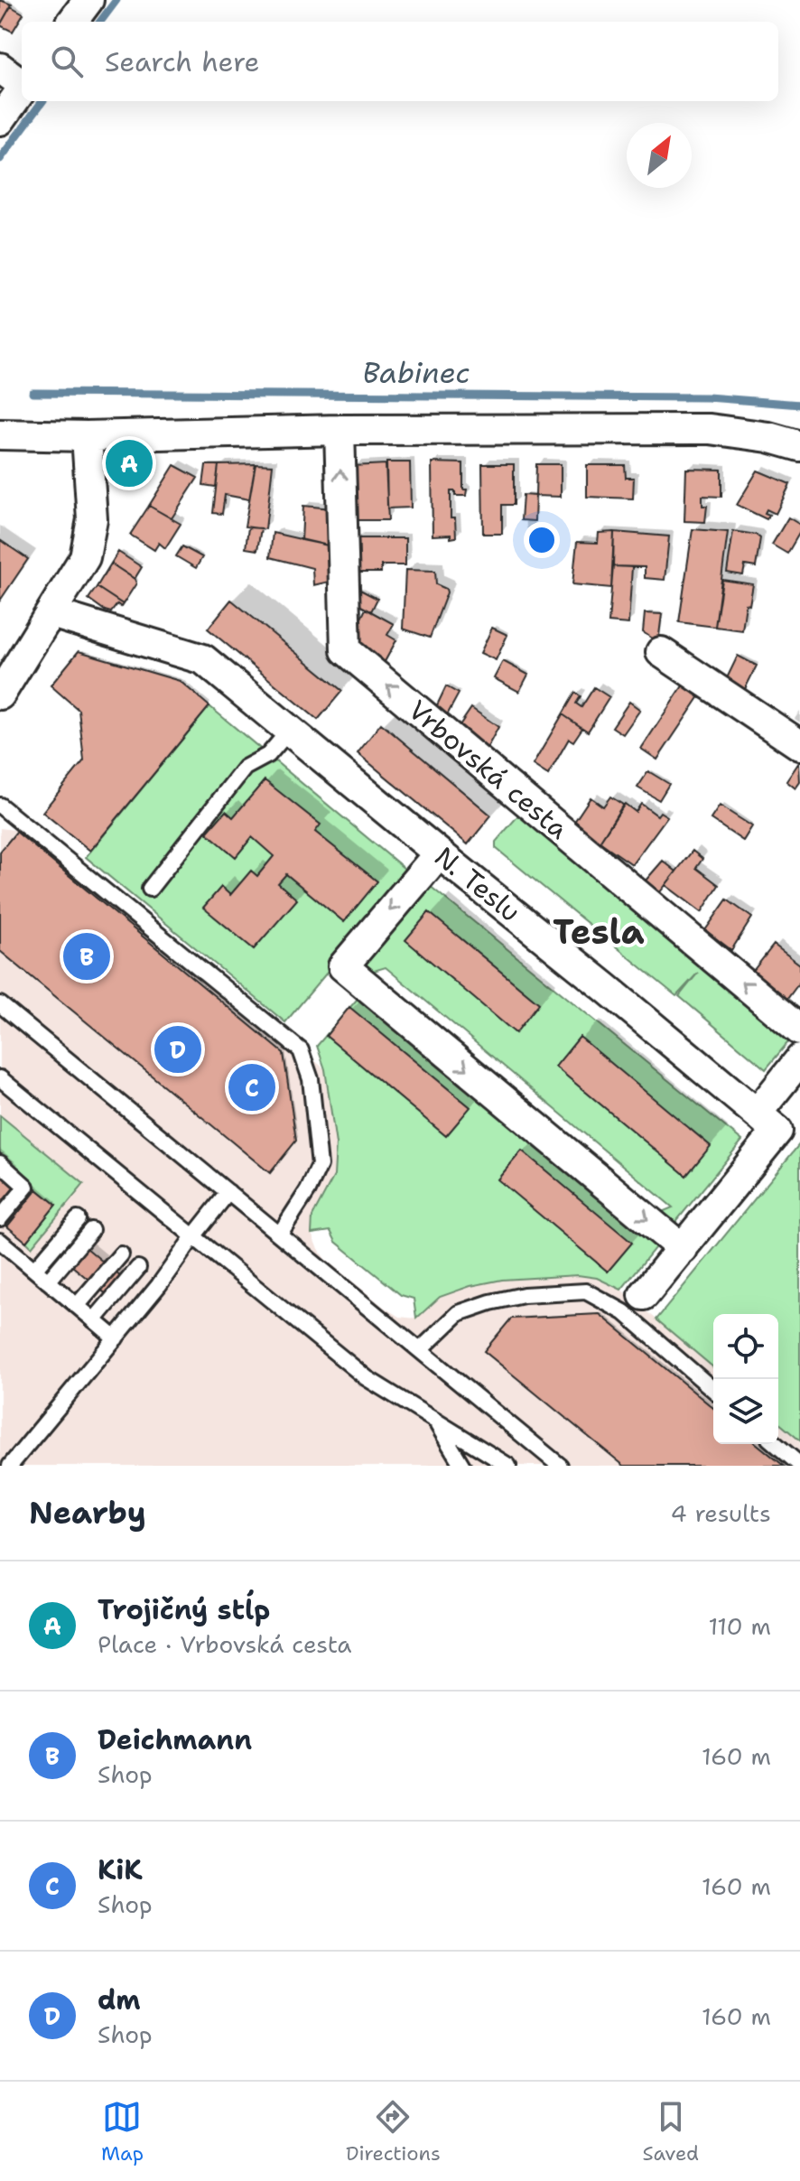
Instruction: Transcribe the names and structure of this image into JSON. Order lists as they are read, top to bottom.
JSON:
{
  "streets": {
    "street": ["Vrbovská cesta", "N. Teslu"]
  },
  "one_way": ["Vrbovská cesta"],
  "districts": ["Tesla"],
  "water": ["Babinec"],
  "north": "top right",
  "page": {
    "search": "Search here",
    "pins": [
      "A",
      "B",
      "D",
      "C"
    ],
    "heading": ["Nearby", "4 results"],
    "list": [
      {
        "mark": "A",
        "name": "Trojičný stĺp",
        "note": "Place · Vrbovská cesta",
        "value": "110 m"
      },
      {
        "mark": "B",
        "name": "Deichmann",
        "note": "Shop",
        "value": "160 m"
      },
      {
        "mark": "C",
        "name": "KiK",
        "note": "Shop",
        "value": "160 m"
      },
      {
        "mark": "D",
        "name": "dm",
        "note": "Shop",
        "value": "160 m"
      }
    ],
    "nav": ["Map", "Directions", "Saved"]
  }
}
